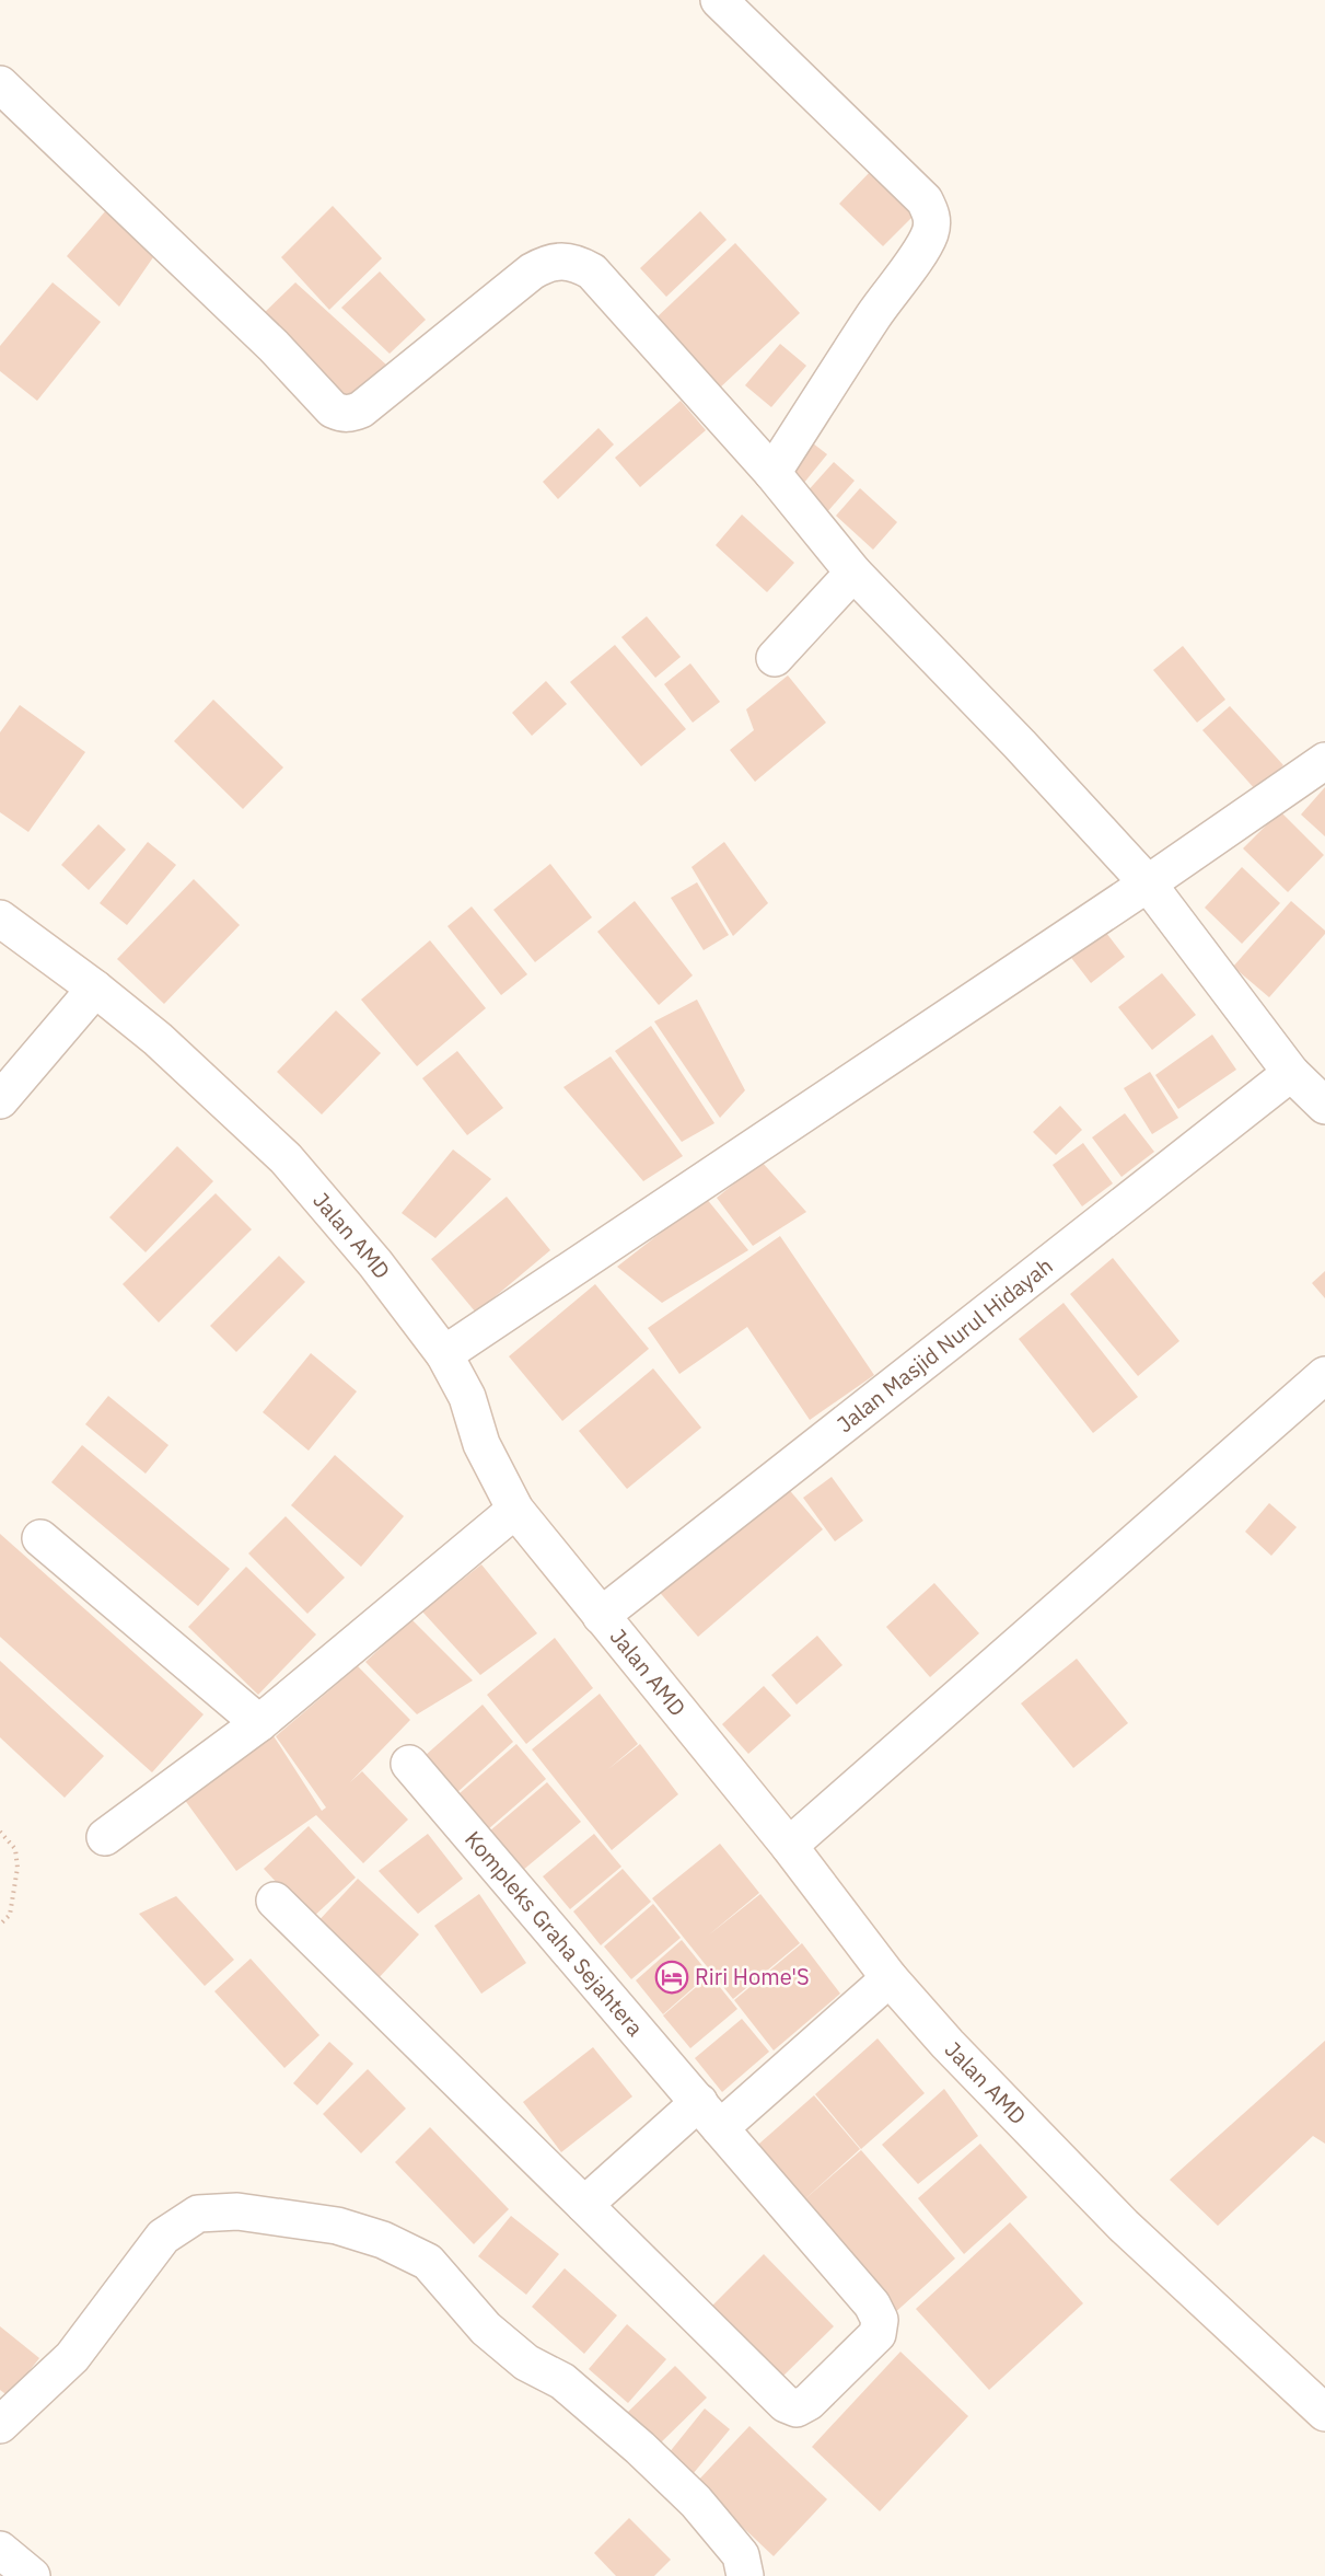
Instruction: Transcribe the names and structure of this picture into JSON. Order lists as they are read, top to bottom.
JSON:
{
  "streets": {
    "street": ["Jalan AMD", "Jalan Masjid Nurul Hidayah", "Kompleks Graha Sejahtera"]
  },
  "crossings": [
    ["Jalan AMD", "Jalan Masjid Nurul Hidayah"]
  ],
  "places": {
    "hotel": ["Riri Home'S"]
  }
}
